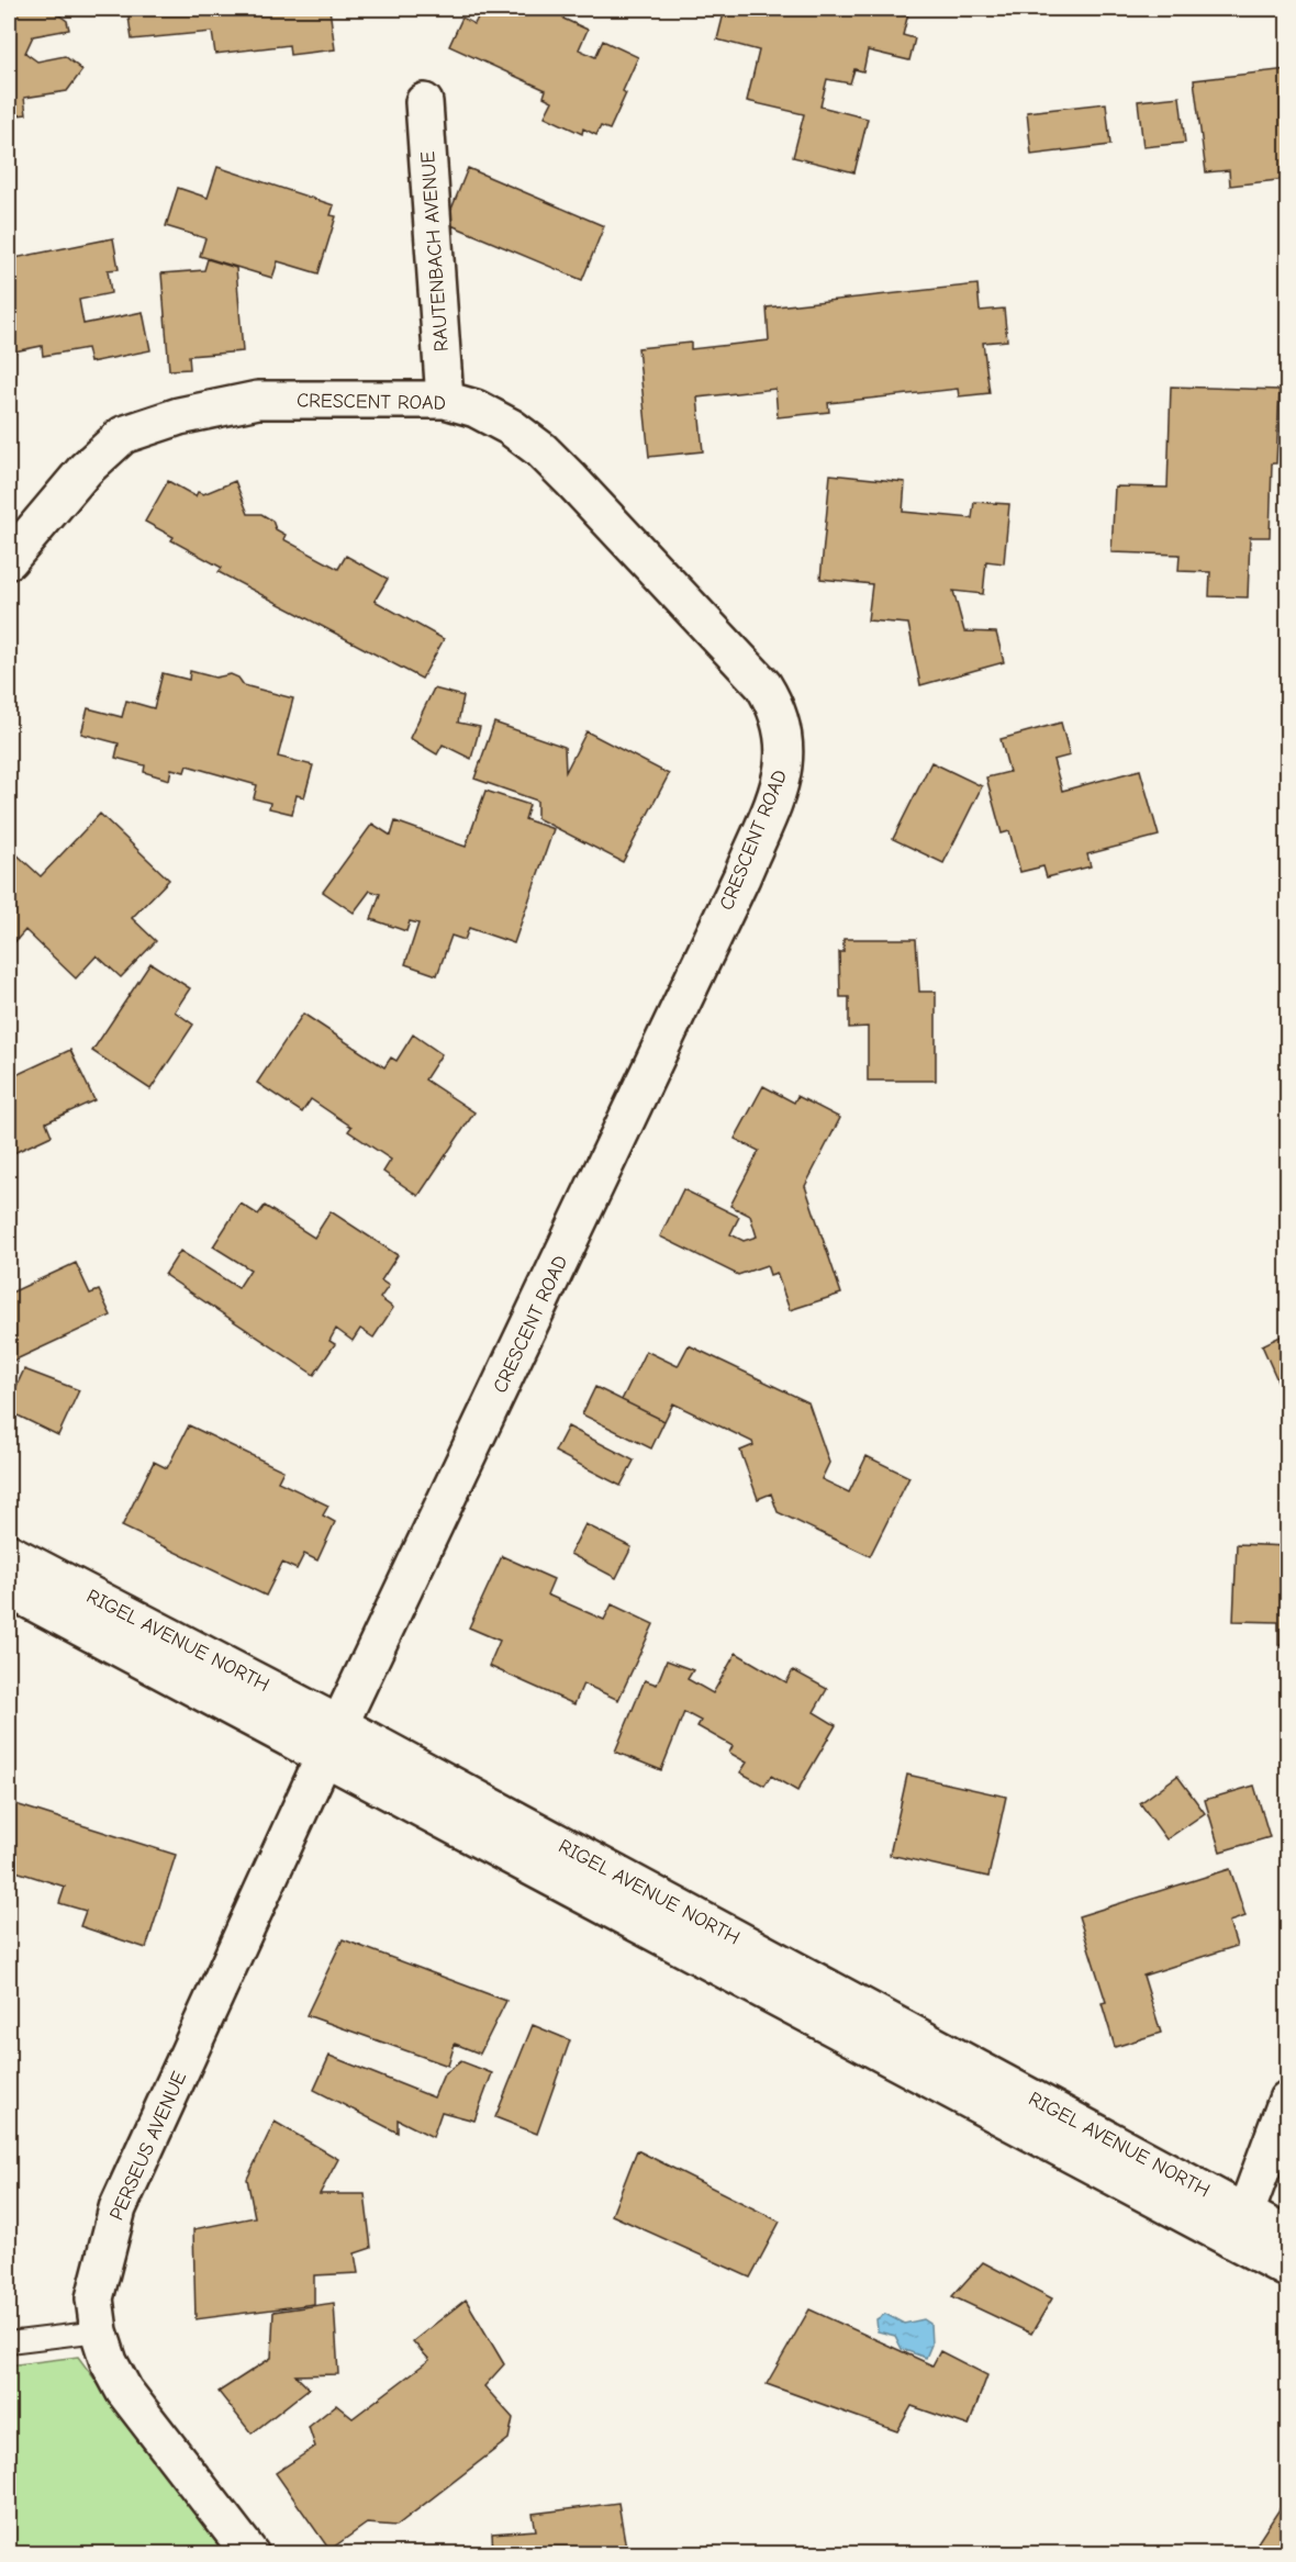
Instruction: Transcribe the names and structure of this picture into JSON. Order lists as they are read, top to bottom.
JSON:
{
  "streets": {
    "street": [
      "RAUTENBACH AVENUE",
      "CRESCENT ROAD",
      "RIGEL AVENUE NORTH",
      "PERSEUS AVENUE"
    ]
  },
  "crossings": [
    ["RAUTENBACH AVENUE", "CRESCENT ROAD"],
    ["CRESCENT ROAD", "RIGEL AVENUE NORTH"],
    ["CRESCENT ROAD", "PERSEUS AVENUE"],
    ["RIGEL AVENUE NORTH", "PERSEUS AVENUE"]
  ]
}
